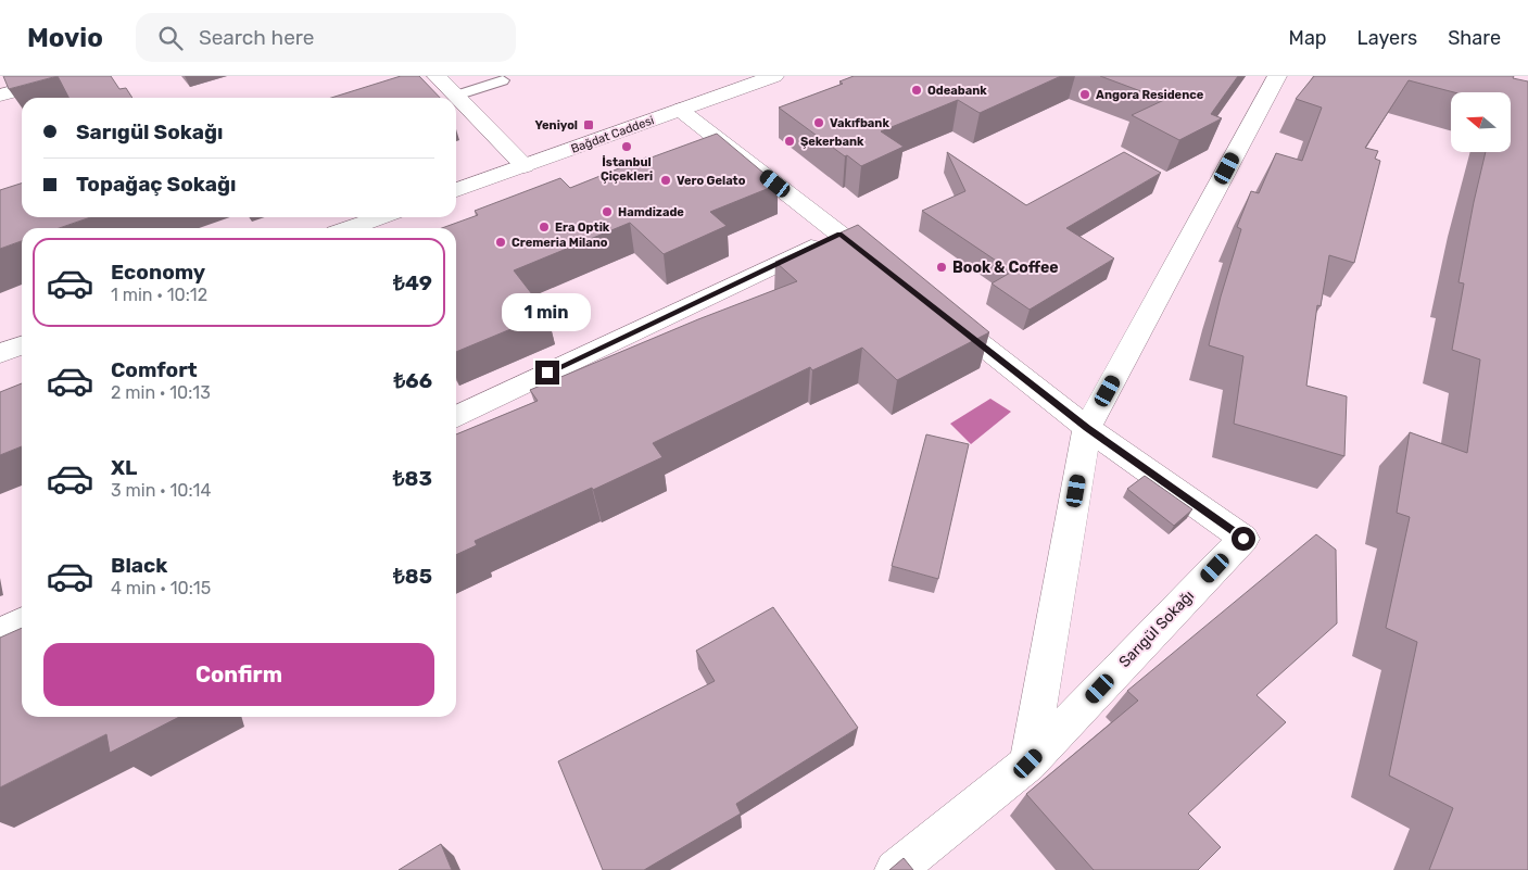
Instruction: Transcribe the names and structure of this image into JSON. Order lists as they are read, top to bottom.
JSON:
{
  "streets": {
    "street": ["Bağdat Caddesi", "Sarıgül Sokağı"]
  },
  "places": {
    "other": [
      "Odeabank",
      "Angora Residence",
      "Vakıfbank",
      "Şekerbank",
      "İstanbul Çiçekleri",
      "Vero Gelato",
      "Hamdizade",
      "Era Optik",
      "Cremeria Milano",
      "Book & Coffee"
    ],
    "transit": ["Yeniyol"]
  },
  "north": "left",
  "page": {
    "header": "Movio",
    "search": "Search here",
    "nav": ["Map", "Layers", "Share"],
    "banner": ["Sarıgül Sokağı", "Topağaç Sokağı"],
    "list": [
      {
        "name": "Economy",
        "note": "1 min · 10:12",
        "value": "₺49"
      },
      {
        "name": "Comfort",
        "note": "2 min · 10:13",
        "value": "₺66"
      },
      {
        "name": "XL",
        "note": "3 min · 10:14",
        "value": "₺83"
      },
      {
        "name": "Black",
        "note": "4 min · 10:15",
        "value": "₺85"
      }
    ],
    "bubble": "1 min",
    "buttons": "Confirm"
  }
}
